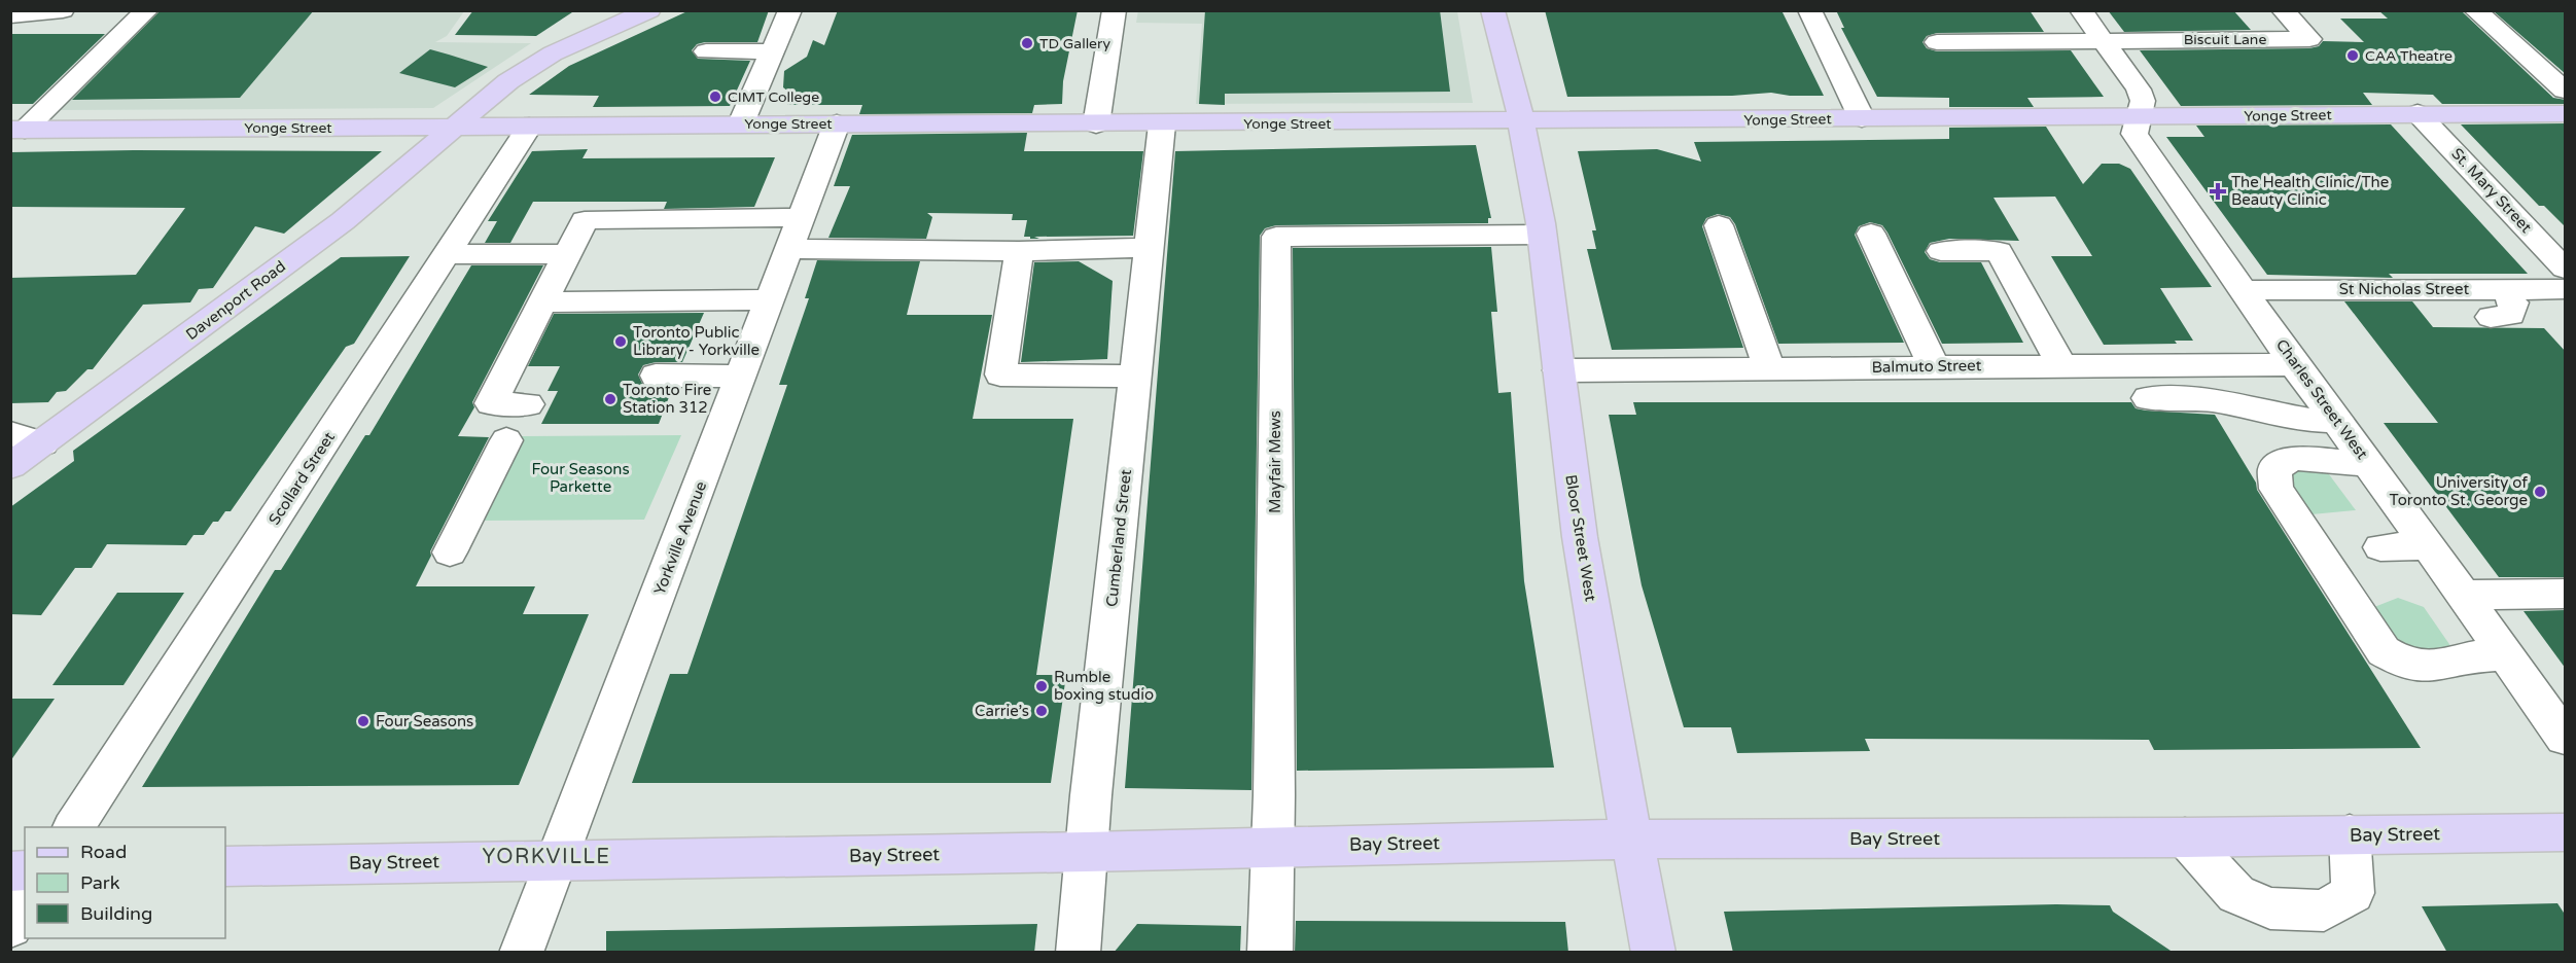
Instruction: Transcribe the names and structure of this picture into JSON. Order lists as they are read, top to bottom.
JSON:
{
  "streets": {
    "main road": [
      "Yonge Street",
      "Davenport Road",
      "Bloor Street West",
      "Bay Street"
    ],
    "street": [
      "Biscuit Lane",
      "St. Mary Street",
      "St Nicholas Street",
      "Balmuto Street",
      "Charles Street West",
      "Mayfair Mews",
      "Scollard Street",
      "Yorkville Avenue",
      "Cumberland Street"
    ]
  },
  "crossings": [
    ["Biscuit Lane", "Charles Street West"],
    ["Yonge Street", "St. Mary Street"],
    ["Yonge Street", "Davenport Road"],
    ["Yonge Street", "Charles Street West"],
    ["Yonge Street", "Scollard Street"],
    ["Yonge Street", "Yorkville Avenue"],
    ["Yonge Street", "Cumberland Street"],
    ["Yonge Street", "Bloor Street West"],
    ["St Nicholas Street", "Charles Street West"],
    ["Balmuto Street", "Charles Street West"],
    ["Balmuto Street", "Bloor Street West"],
    ["Mayfair Mews", "Bloor Street West"],
    ["Mayfair Mews", "Bay Street"],
    ["Yorkville Avenue", "Bay Street"],
    ["Cumberland Street", "Bay Street"],
    ["Bloor Street West", "Bay Street"]
  ],
  "districts": ["YORKVILLE"],
  "parks": ["Four Seasons Parkette"],
  "places": {
    "other": [
      "TD Gallery",
      "CAA Theatre",
      "CIMT College",
      "Toronto Public Library - Yorkville",
      "Toronto Fire Station 312",
      "University of Toronto St. George",
      "Rumble boxing studio",
      "Carrie’s",
      "Four Seasons"
    ],
    "health": ["The Health Clinic/The Beauty Clinic"]
  },
  "legend": ["Road", "Park", "Building"]
}
